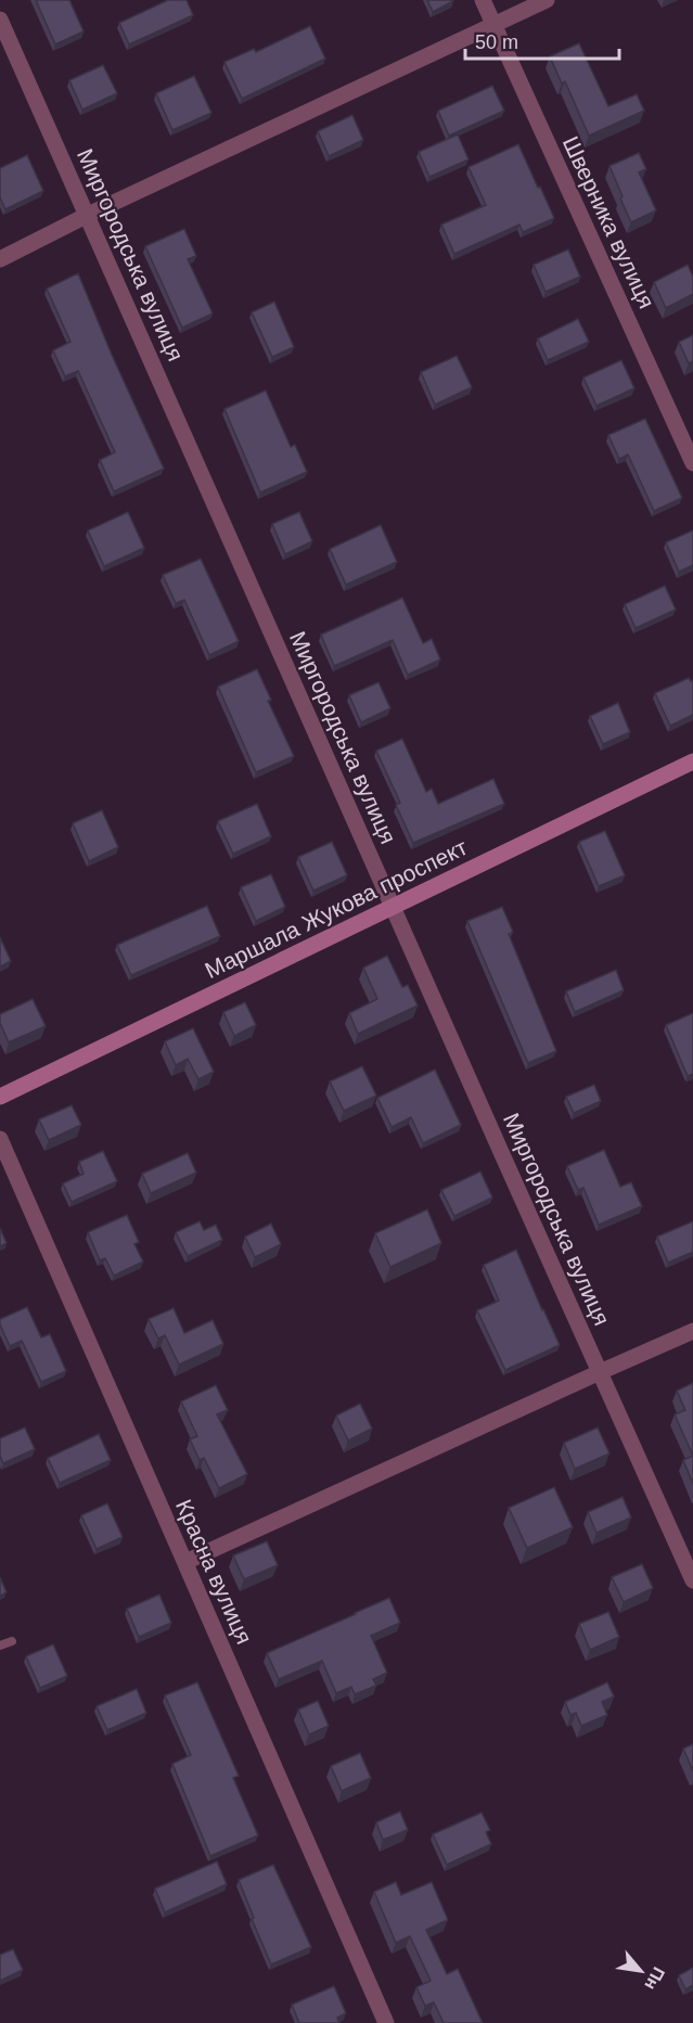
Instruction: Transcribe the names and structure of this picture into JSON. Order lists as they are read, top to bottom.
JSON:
{
  "streets": {
    "street": [
      "Шверника вулиця",
      "Миргородська вулиця",
      "Маршала Жукова проспект",
      "Красна вулиця"
    ]
  },
  "crossings": [
    ["Миргородська вулиця", "Маршала Жукова проспект"]
  ],
  "scale_bar": "50 m",
  "north": "bottom right"
}
